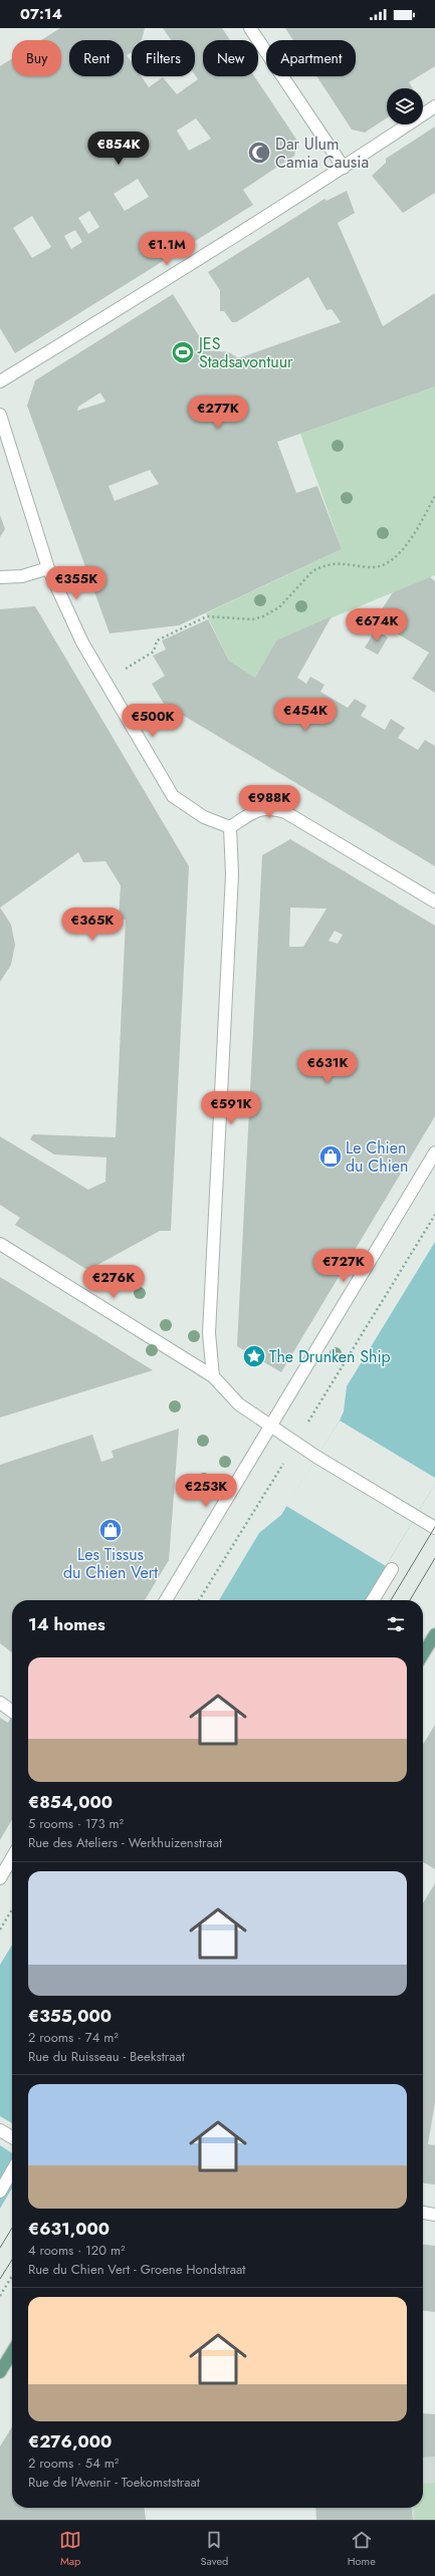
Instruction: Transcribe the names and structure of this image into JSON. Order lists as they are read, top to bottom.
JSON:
{
  "places": {
    "mosque": ["Dar Ulum Camia Causia"],
    "sports": ["JES Stadsavontuur"],
    "shop": ["Le Chien du Chien", "Les Tissus du Chien Vert"],
    "place": ["The Drunken Ship"]
  },
  "page": {
    "status": "07:14",
    "chip": [
      "Buy",
      "Rent",
      "Filters",
      "New",
      "Apartment"
    ],
    "price": [
      "€854K",
      "€1.1M",
      "€277K",
      "€355K",
      "€674K",
      "€454K",
      "€500K",
      "€988K",
      "€365K",
      "€631K",
      "€591K",
      "€727K",
      "€276K",
      "€253K"
    ],
    "heading": "14 homes",
    "list": [
      {
        "name": "€854,000",
        "note": "5 rooms · 173 m² · Rue des Ateliers - Werkhuizenstraat"
      },
      {
        "name": "€355,000",
        "note": "2 rooms · 74 m² · Rue du Ruisseau - Beekstraat"
      },
      {
        "name": "€631,000",
        "note": "4 rooms · 120 m² · Rue du Chien Vert - Groene Hondstraat"
      },
      {
        "name": "€276,000",
        "note": "2 rooms · 54 m² · Rue de l'Avenir - Toekomststraat"
      }
    ],
    "tabs": ["Map", "Saved", "Home"]
  }
}
